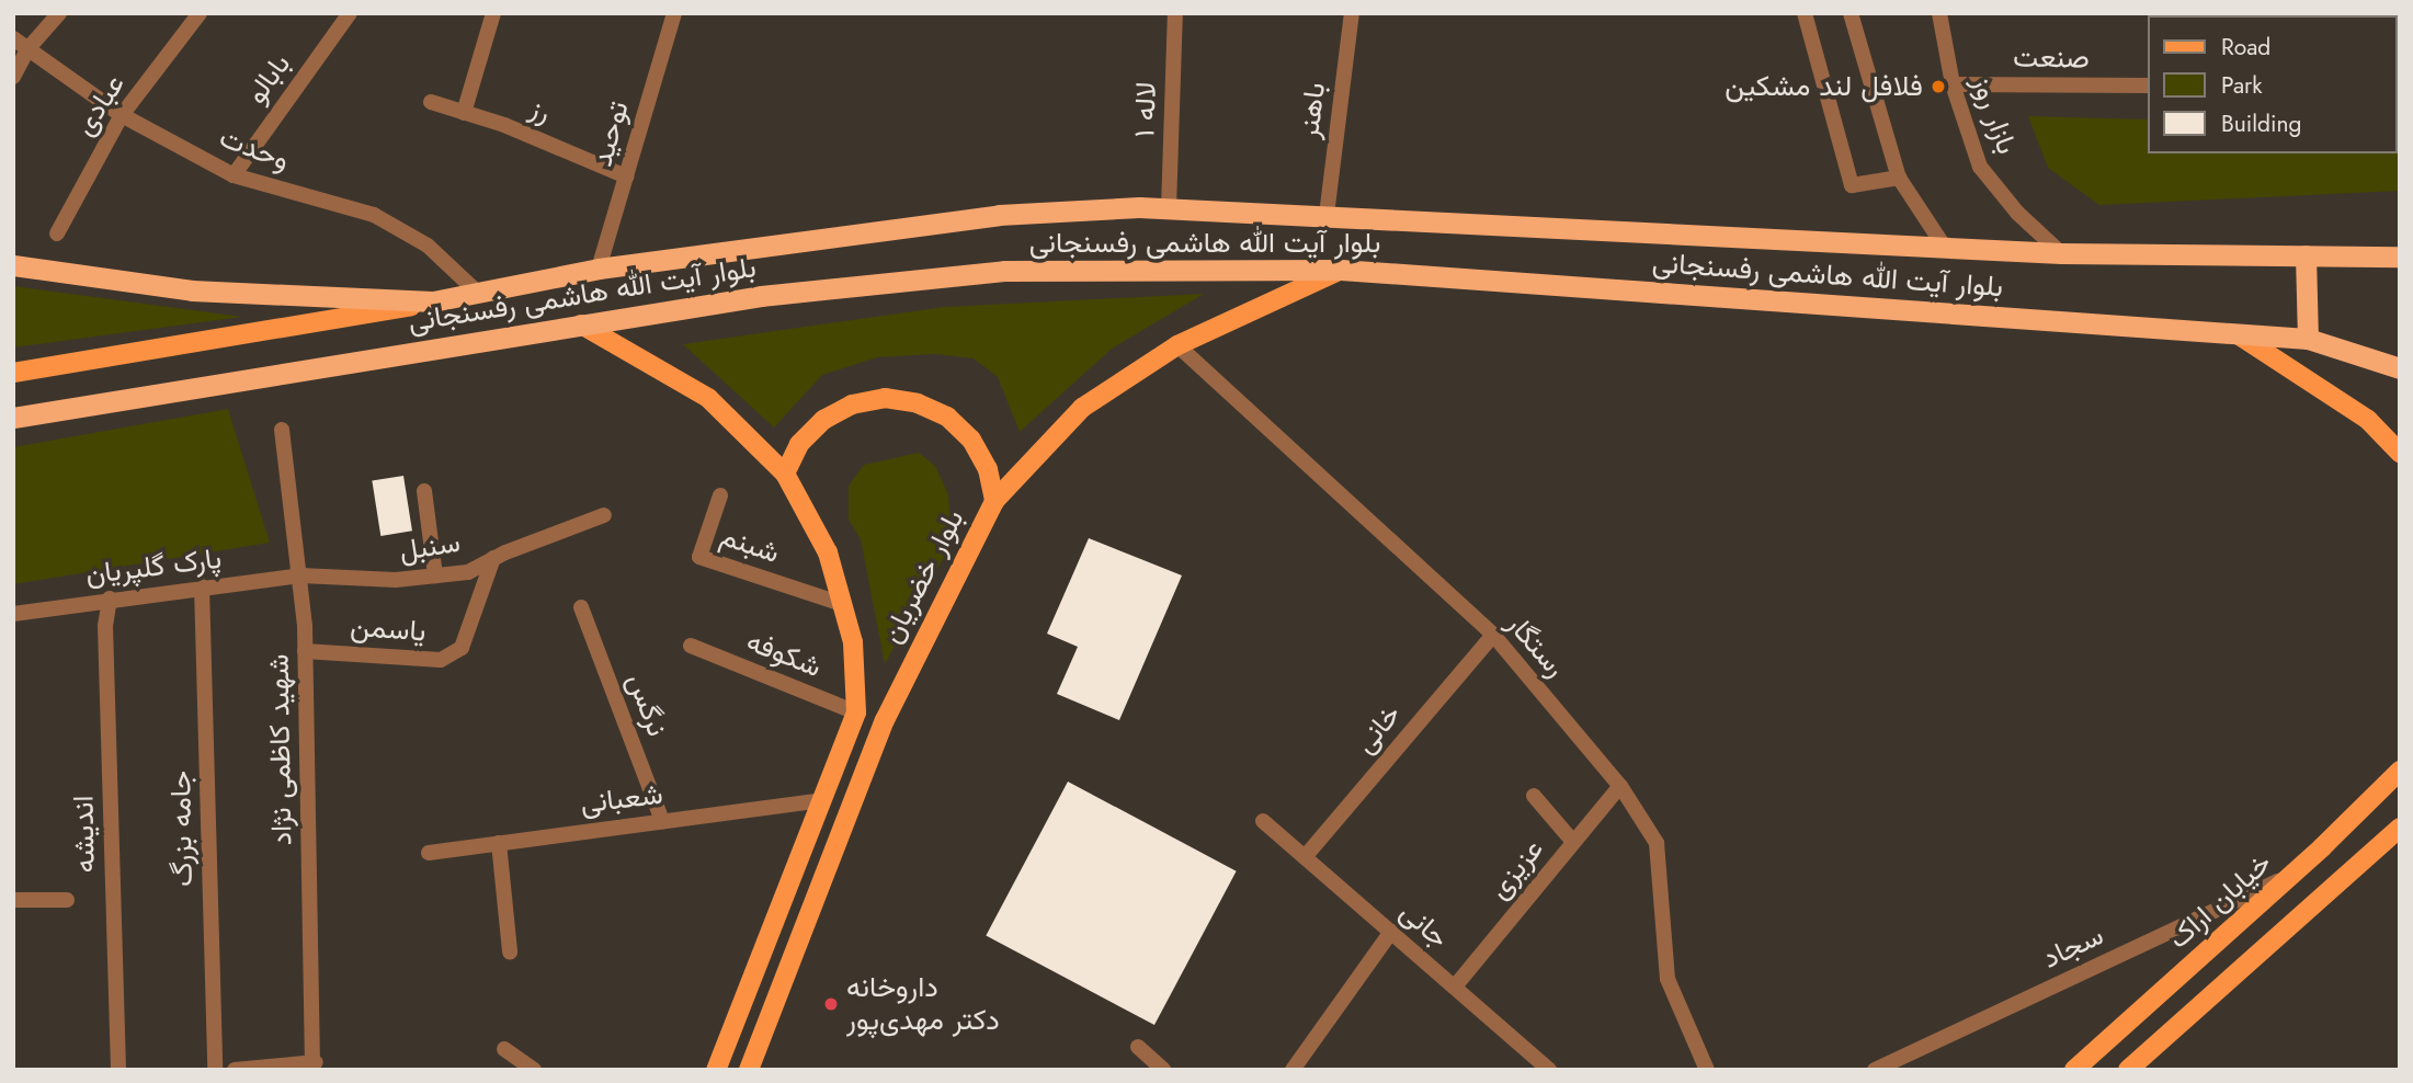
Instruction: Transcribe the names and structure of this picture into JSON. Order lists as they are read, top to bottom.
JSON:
{
  "streets": {
    "highway": ["بلوار آیت الله هاشمی رفسنجانی"],
    "main road": ["بلوار خضریان", "خیابان اراک"],
    "street": [
      "صنعت",
      "بابالو",
      "عبادی",
      "لاله ۱",
      "رز",
      "باهنر",
      "بازار روز",
      "توحید",
      "وحدت",
      "شبنم",
      "سنبل",
      "پارک گلپریان",
      "یاسمن",
      "رستگار",
      "شکوفه",
      "نرگس",
      "خانی",
      "شهید کاظمی نژاد",
      "شعبانی",
      "جامه بزرگ",
      "اندیشه",
      "عزیزی",
      "جانی",
      "سجاد"
    ]
  },
  "crossings": [
    ["صنعت", "بازار روز"],
    ["بابالو", "وحدت"],
    ["عبادی", "وحدت"],
    ["لاله ۱", "بلوار آیت الله هاشمی رفسنجانی"],
    ["رز", "توحید"],
    ["باهنر", "بلوار آیت الله هاشمی رفسنجانی"],
    ["بازار روز", "بلوار آیت الله هاشمی رفسنجانی"],
    ["توحید", "بلوار آیت الله هاشمی رفسنجانی"],
    ["وحدت", "بلوار آیت الله هاشمی رفسنجانی"],
    ["بلوار آیت الله هاشمی رفسنجانی", "بلوار خضریان"],
    ["شبنم", "بلوار خضریان"],
    ["سنبل", "پارک گلپریان"],
    ["سنبل", "یاسمن"],
    ["سنبل", "شهید کاظمی نژاد"],
    ["پارک گلپریان", "شهید کاظمی نژاد"],
    ["پارک گلپریان", "جامه بزرگ"],
    ["پارک گلپریان", "اندیشه"],
    ["بلوار خضریان", "رستگار"],
    ["بلوار خضریان", "شکوفه"],
    ["بلوار خضریان", "شعبانی"],
    ["یاسمن", "شهید کاظمی نژاد"],
    ["رستگار", "خانی"],
    ["رستگار", "عزیزی"],
    ["نرگس", "شعبانی"],
    ["خانی", "جانی"],
    ["عزیزی", "جانی"],
    ["خیابان اراک", "سجاد"]
  ],
  "places": ["فلافل لند مشکین", "داروخانه دکتر مهدی‌پور"],
  "legend": ["Road", "Park", "Building"]
}
